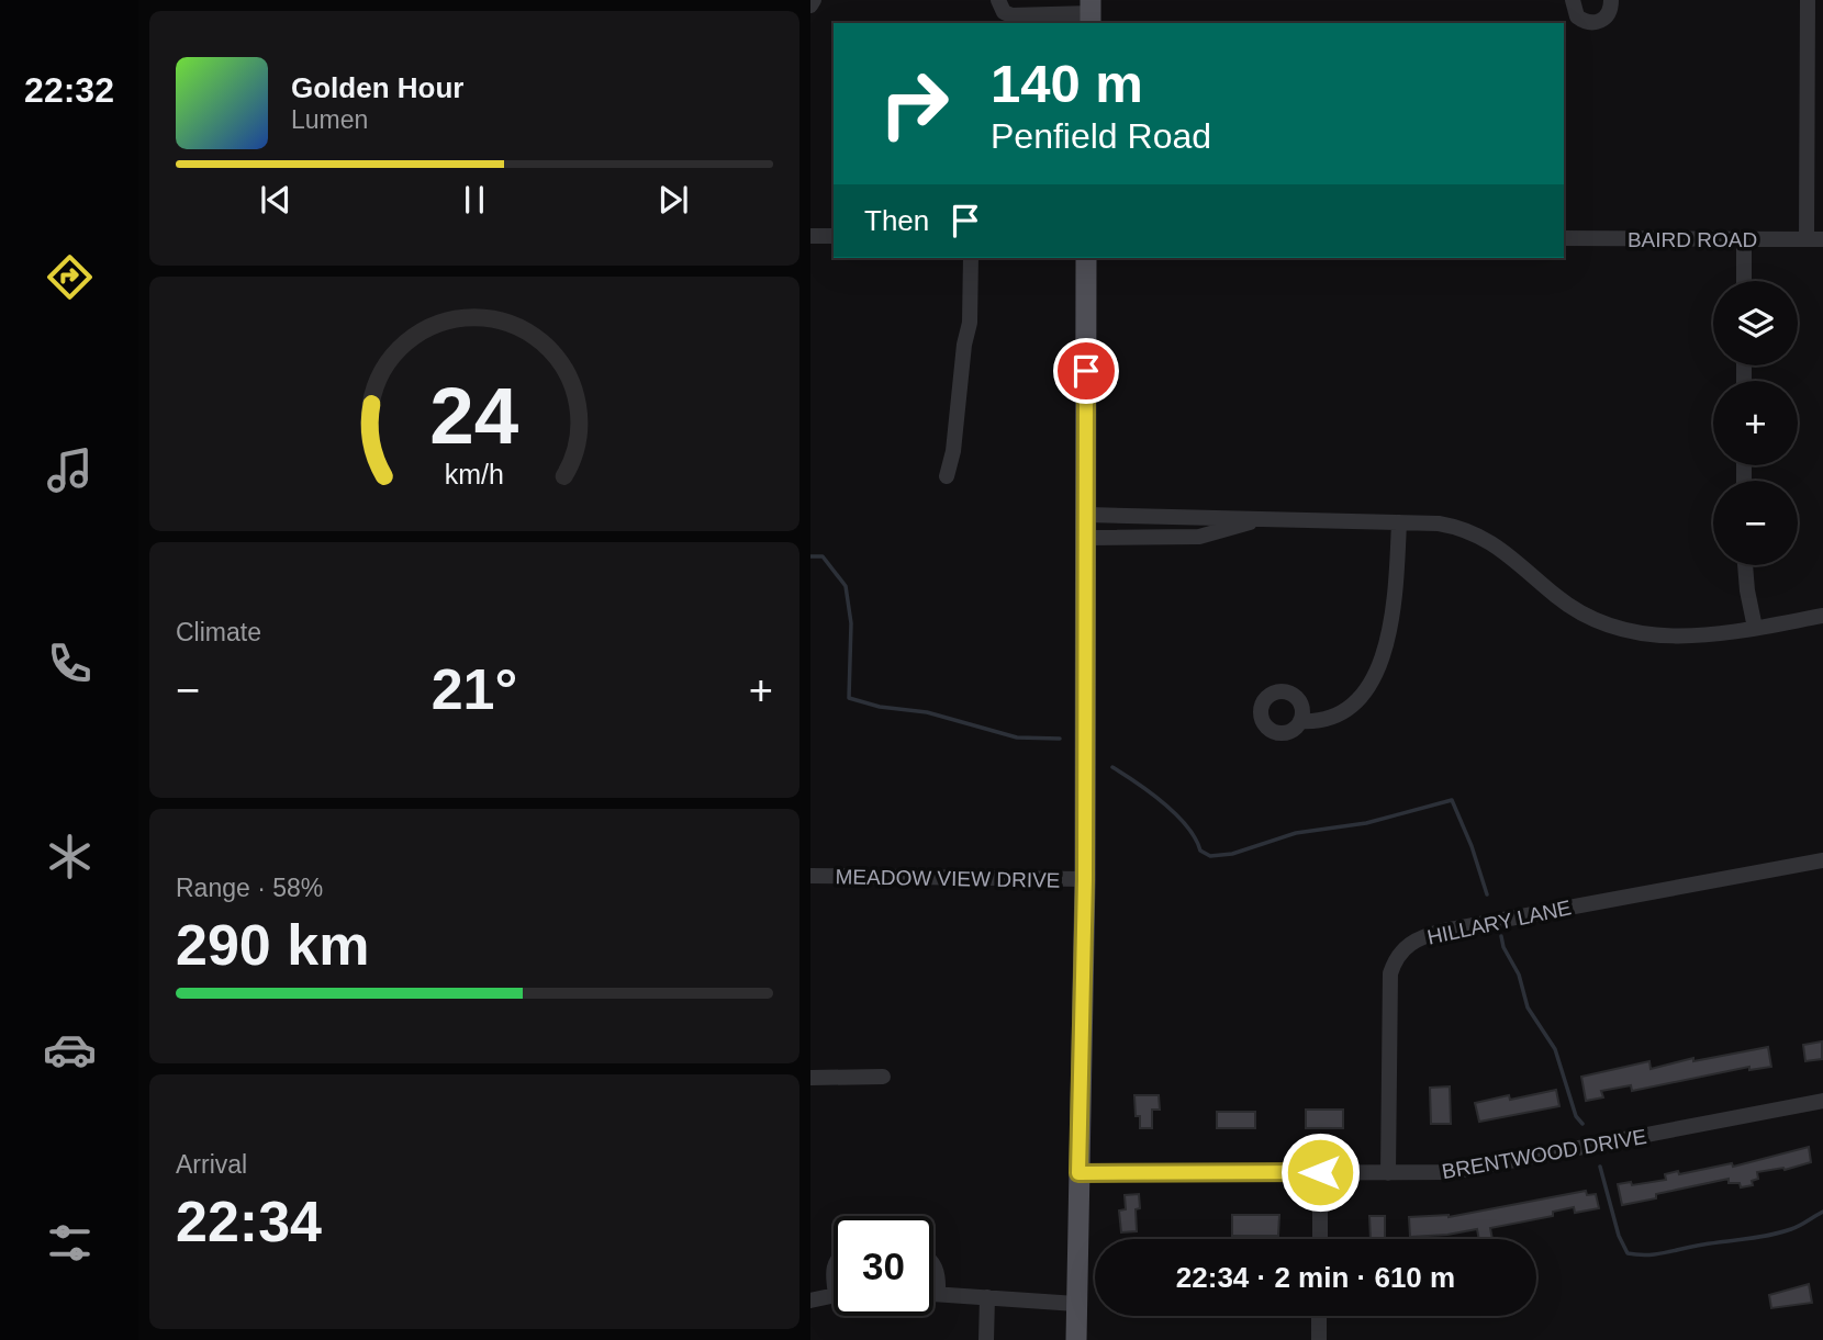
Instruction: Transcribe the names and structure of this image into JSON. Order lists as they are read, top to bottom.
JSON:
{
  "streets": {
    "street": [
      "BAIRD ROAD",
      "MEADOW VIEW DRIVE",
      "HILLARY LANE",
      "BRENTWOOD DRIVE"
    ]
  },
  "crossings": [
    ["HILLARY LANE", "BRENTWOOD DRIVE"]
  ],
  "page": {
    "tabs": "22:32",
    "turn": ["140 m", "Penfield Road"],
    "song": ["Golden Hour", "Lumen"],
    "then": "Then",
    "map_buttons": ["+", "−"],
    "tile": [
      "Climate",
      ["Range · 58%", "290 km"],
      ["Arrival", "22:34"]
    ],
    "heat": ["−", "21°", "+"],
    "limit": "30",
    "trip": "22:34 · 2 min · 610 m",
    "gauge": ["24", "km/h"]
  }
}
